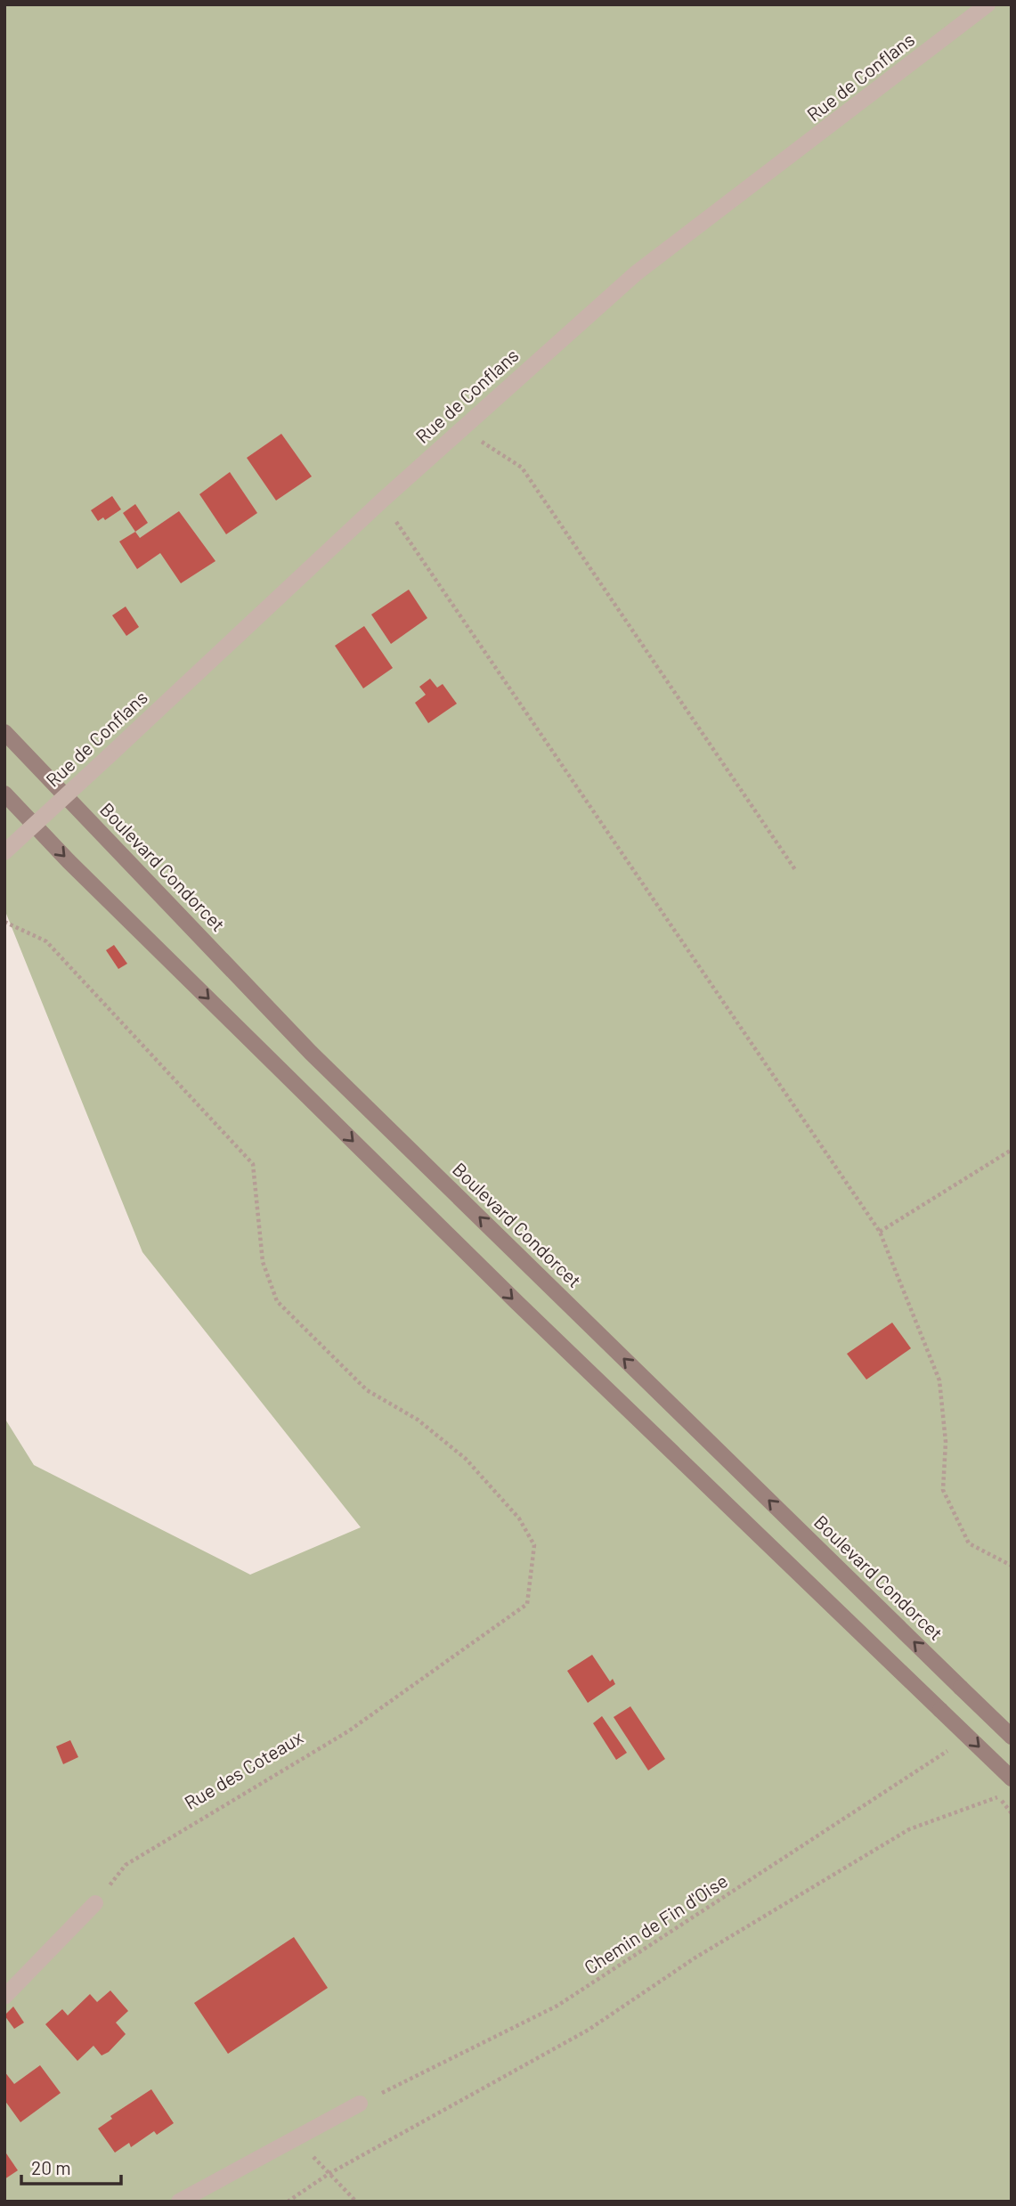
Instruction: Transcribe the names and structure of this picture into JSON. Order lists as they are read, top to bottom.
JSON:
{
  "streets": {
    "main road": ["Boulevard Condorcet"],
    "street": ["Rue de Conflans"],
    "path": ["Rue des Coteaux", "Chemin de Fin d'Oise"]
  },
  "scale_bar": "20 m"
}
